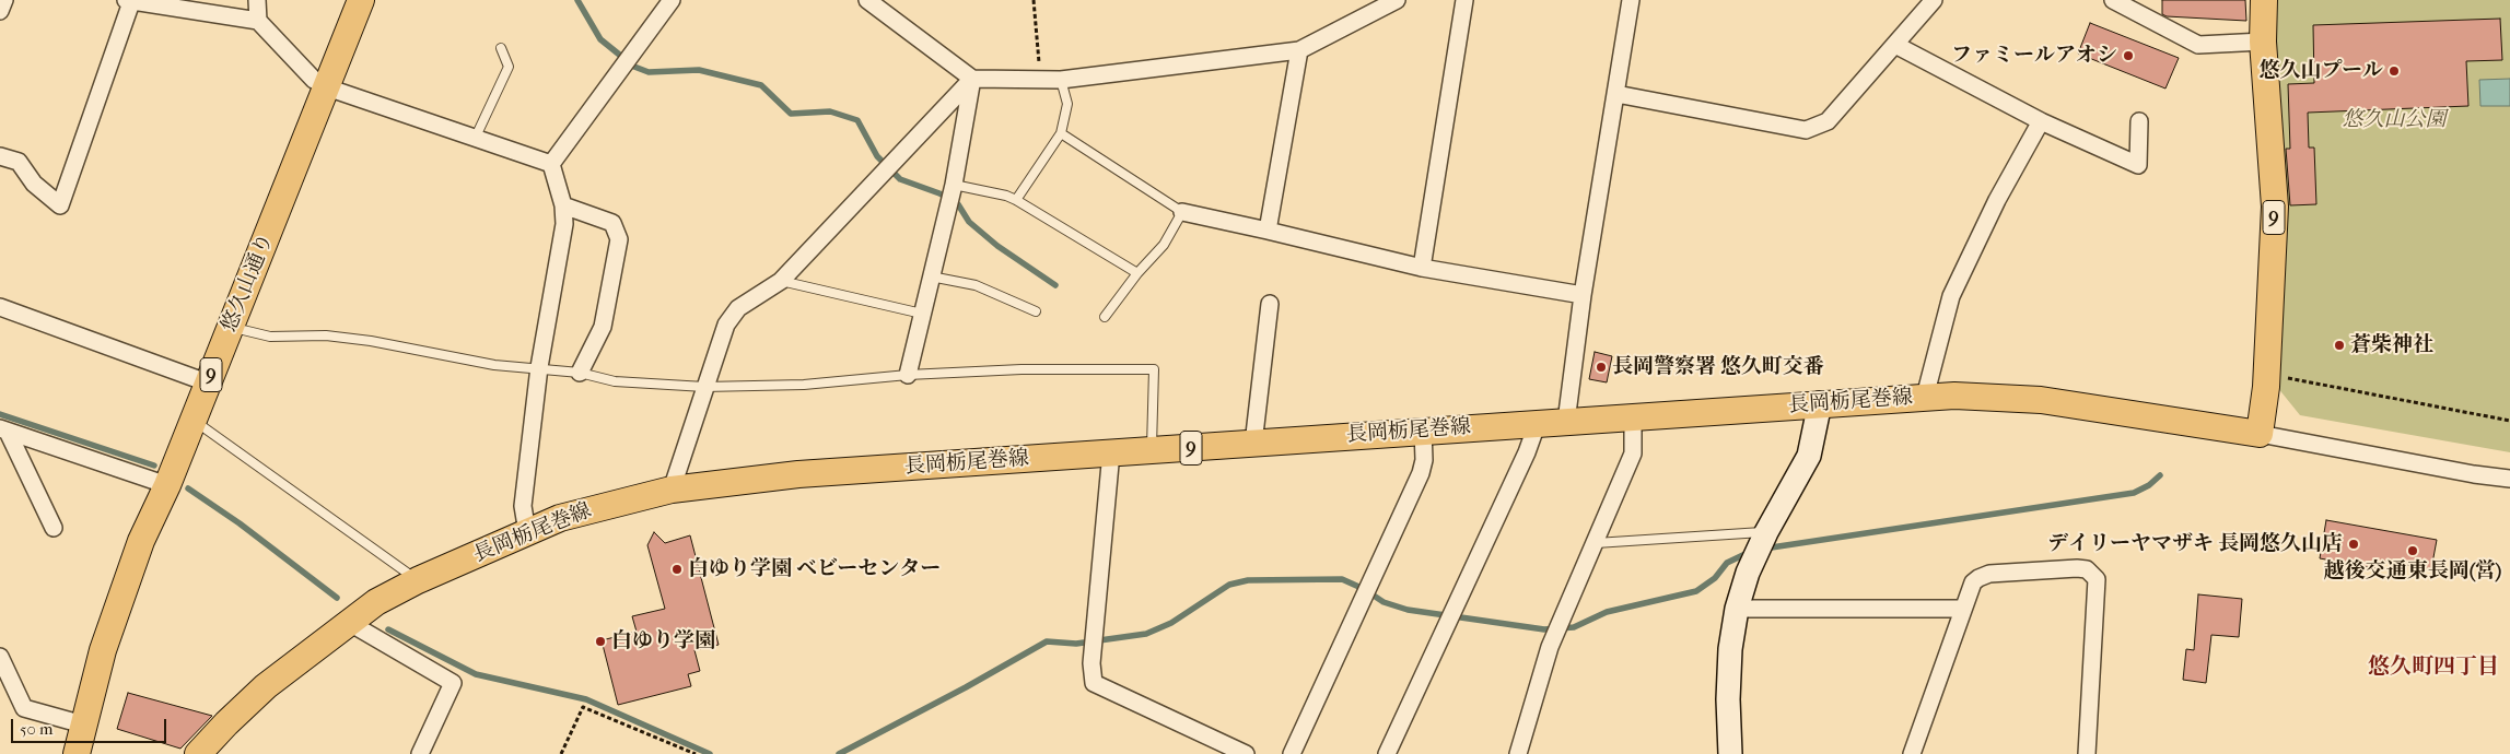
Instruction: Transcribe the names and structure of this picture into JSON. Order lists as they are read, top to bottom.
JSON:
{
  "streets": {
    "main road": ["9", "悠久山通り", "長岡栃尾巻線"]
  },
  "crossings": [
    ["9", "長岡栃尾巻線"]
  ],
  "districts": ["悠久町四丁目"],
  "parks": ["悠久山公園"],
  "places": [
    "ファミールアオシ",
    "悠久山プール",
    "蒼柴神社",
    "長岡警察署 悠久町交番",
    "デイリーヤマザキ 長岡悠久山店",
    "越後交通東長岡(営)",
    "白ゆり学園 ベビーセンター",
    "白ゆり学園"
  ],
  "scale_bar": "50 m"
}
